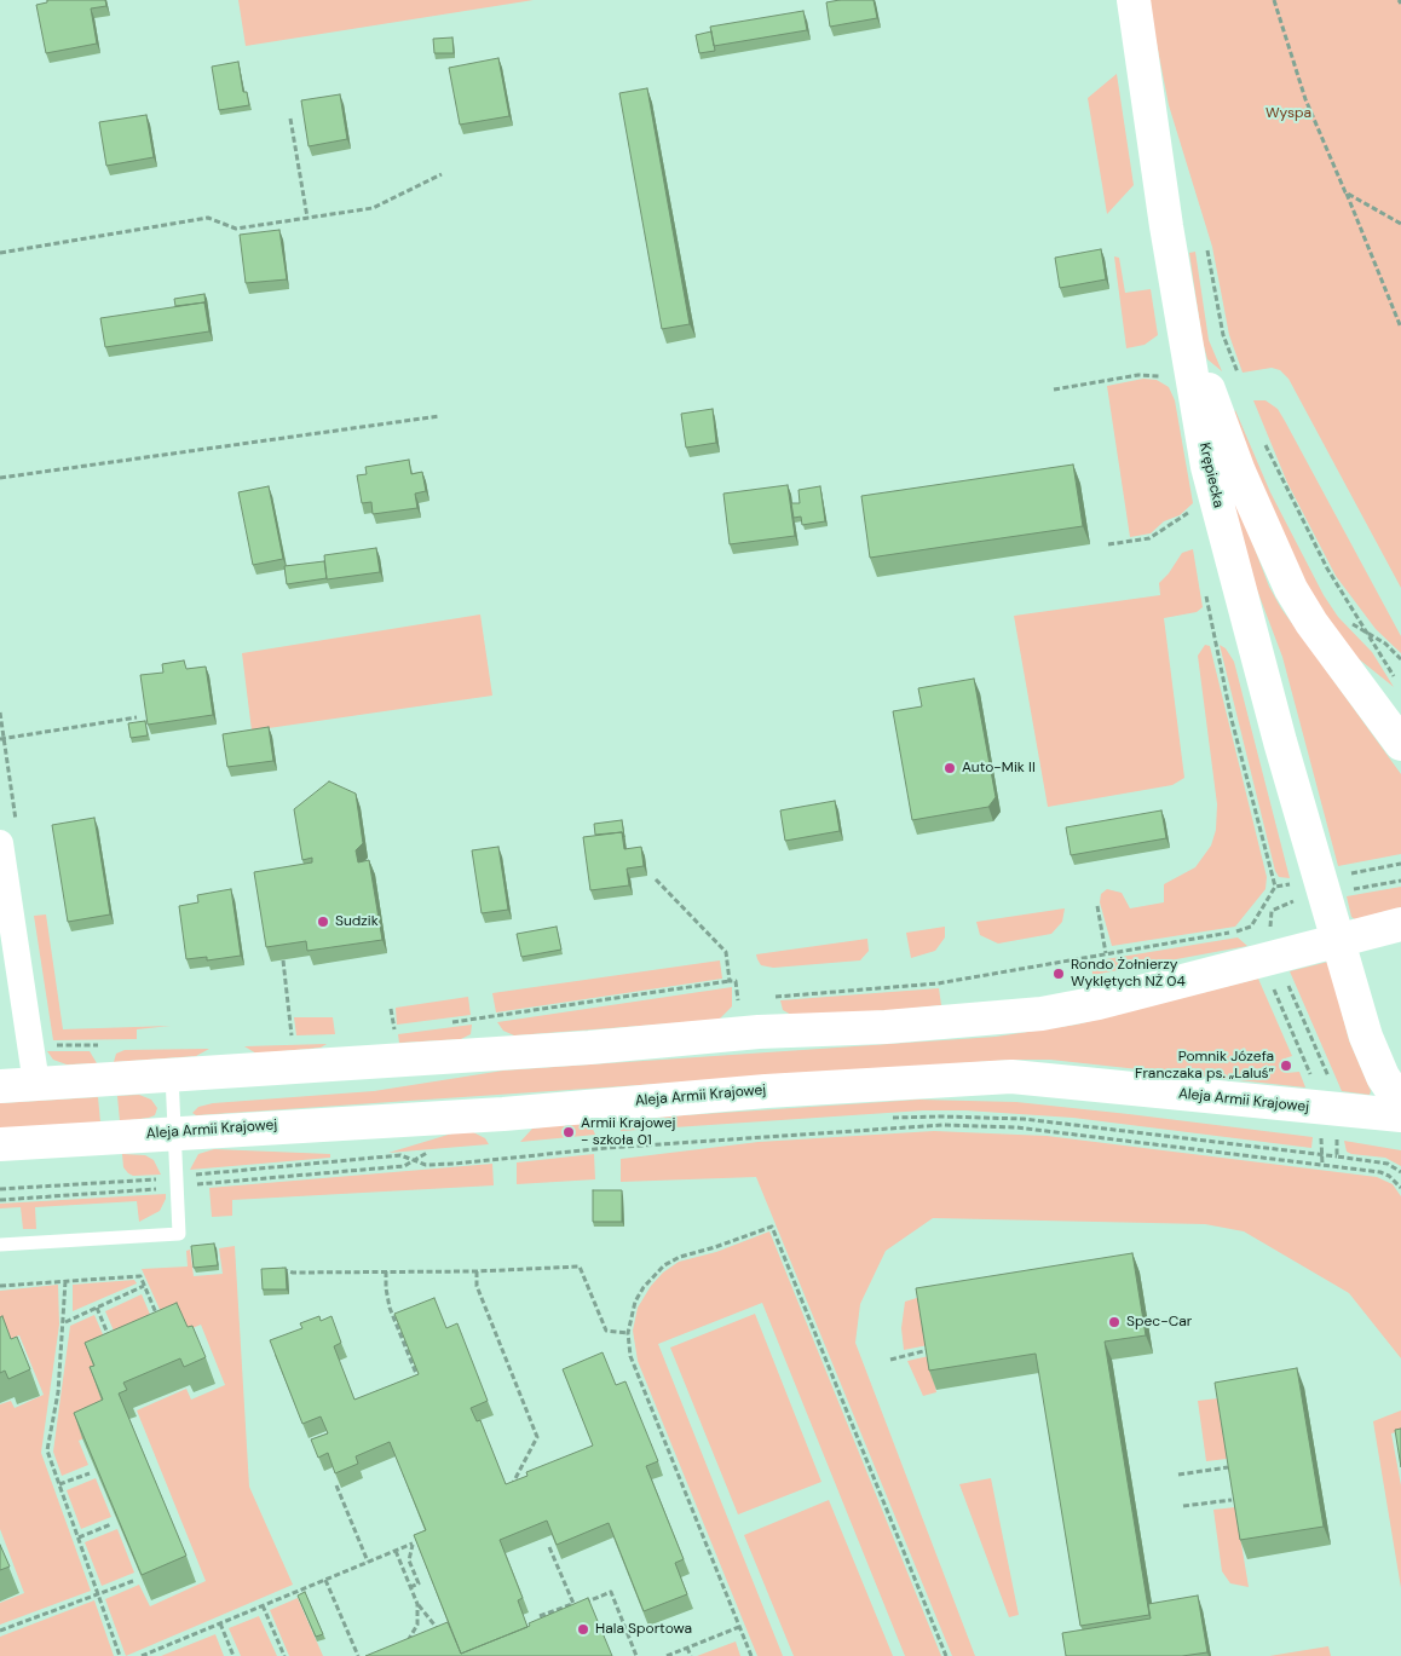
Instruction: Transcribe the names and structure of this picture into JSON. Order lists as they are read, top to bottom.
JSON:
{
  "streets": {
    "street": ["Krępiecka", "Aleja Armii Krajowej"]
  },
  "parks": ["Wyspa"],
  "places": [
    "Auto-Mik II",
    "Sudzik",
    "Rondo Żołnierzy Wyklętych NŻ 04",
    "Pomnik Józefa Franczaka ps. „Laluś”",
    "Armii Krajowej - szkoła 01",
    "Spec-Car",
    "Hala Sportowa"
  ]
}
